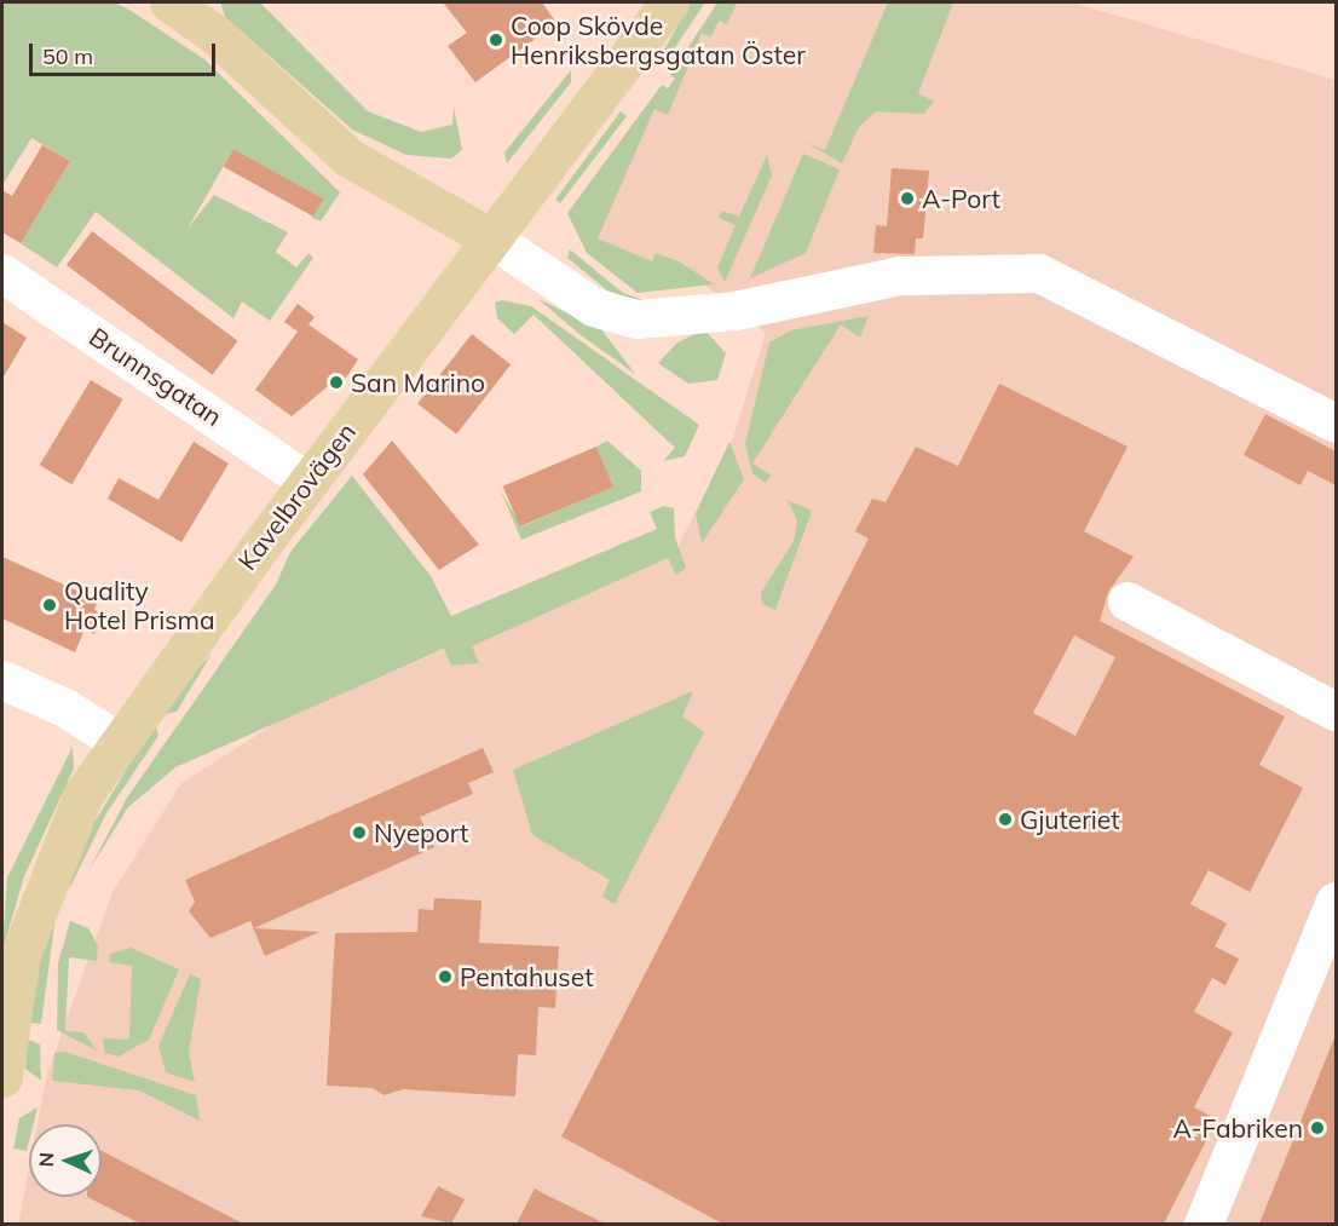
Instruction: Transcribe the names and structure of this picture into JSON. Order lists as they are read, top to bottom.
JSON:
{
  "streets": {
    "main road": ["Kavelbrovägen"],
    "street": ["Brunnsgatan"]
  },
  "crossings": [
    ["Brunnsgatan", "Kavelbrovägen"]
  ],
  "places": [
    "Coop Skövde Henriksbergsgatan Öster",
    "A-Port",
    "San Marino",
    "Quality Hotel Prisma",
    "Gjuteriet",
    "Nyeport",
    "Pentahuset",
    "A-Fabriken"
  ],
  "scale_bar": "50 m",
  "north": "left"
}
